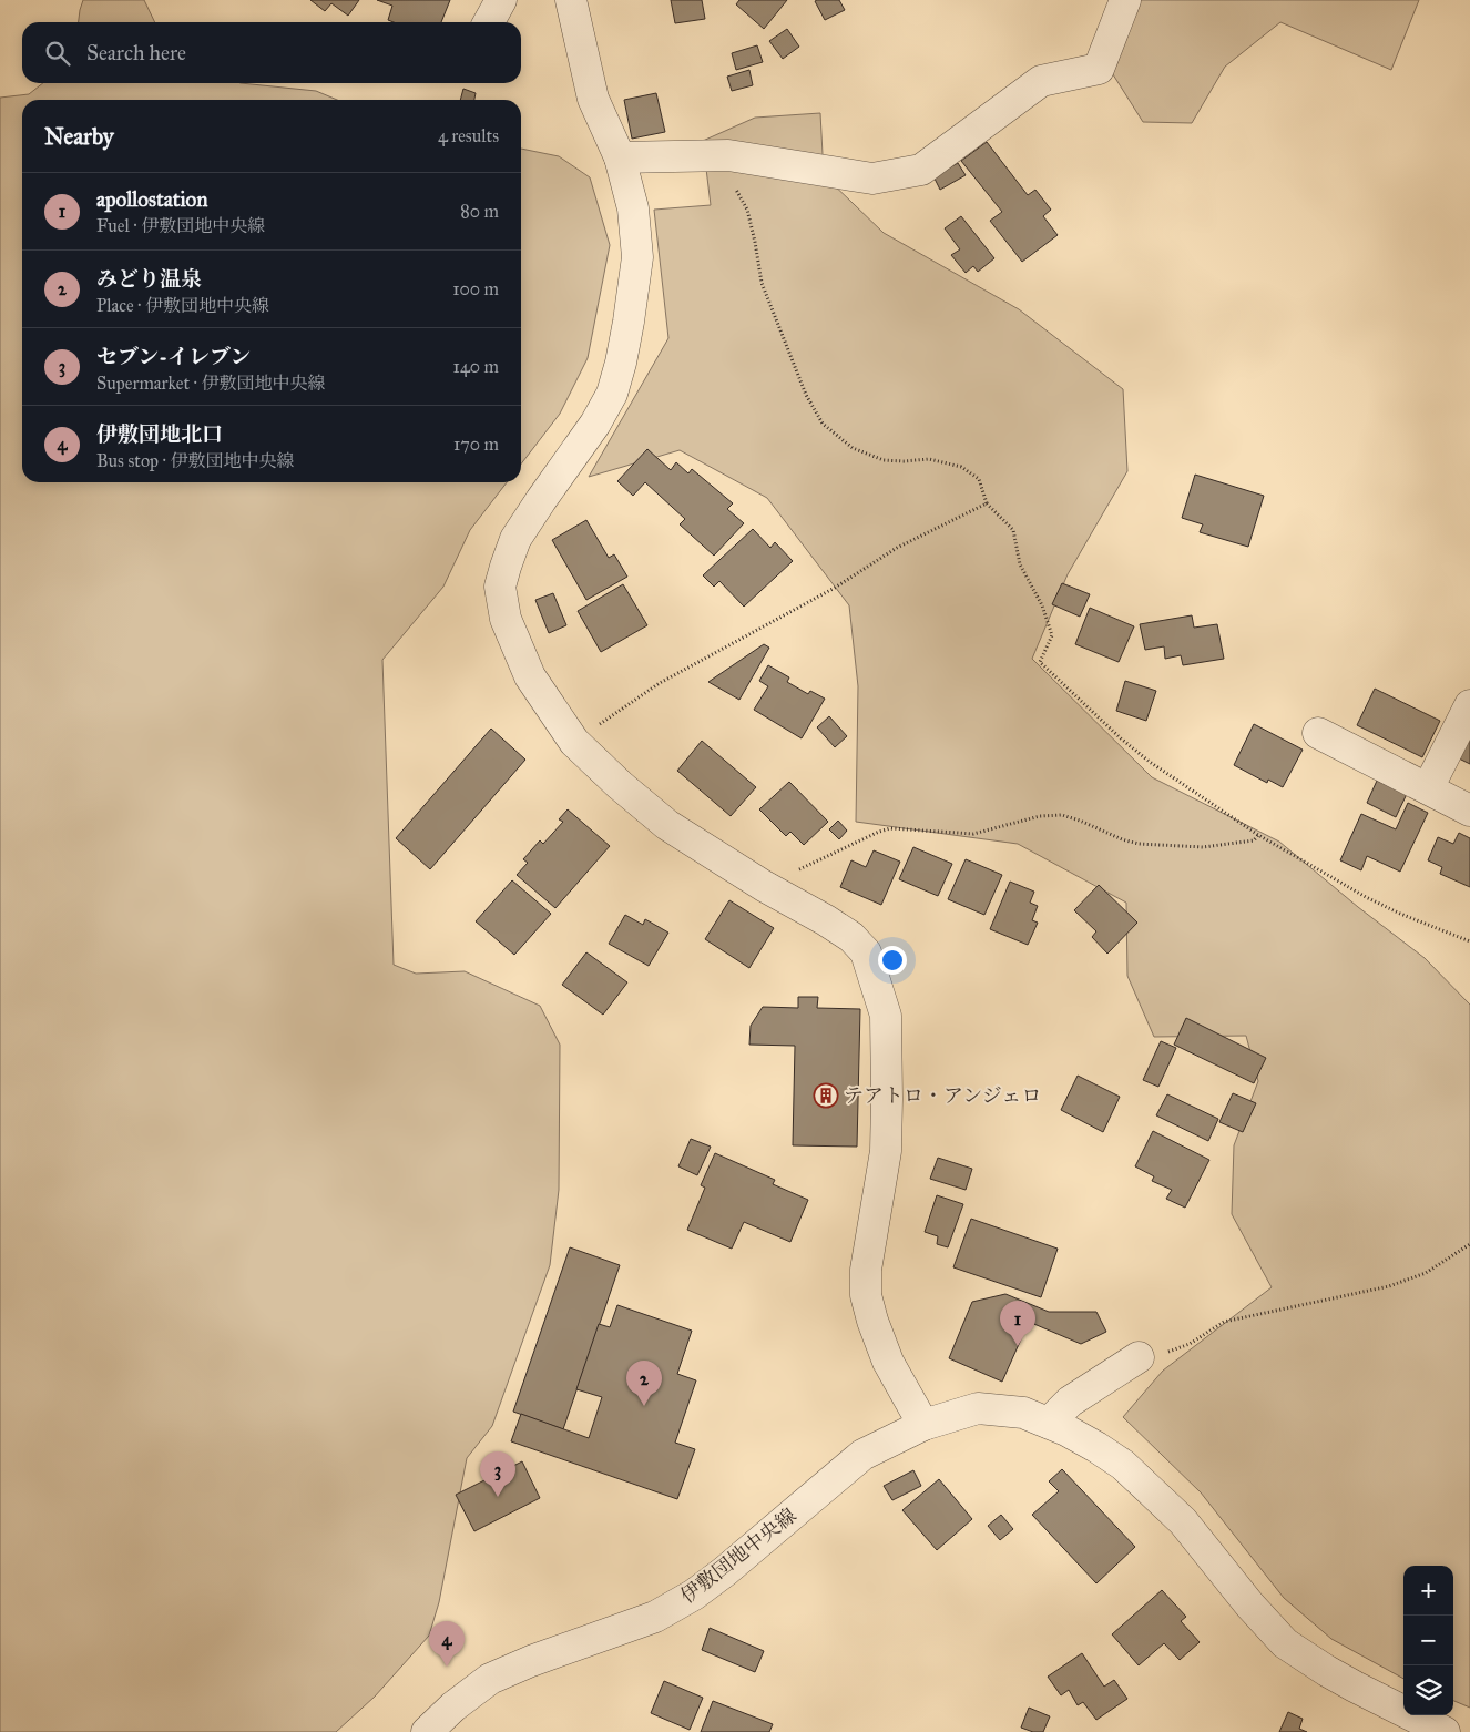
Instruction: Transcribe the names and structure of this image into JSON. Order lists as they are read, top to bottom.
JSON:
{
  "streets": {
    "street": ["伊敷団地中央線"]
  },
  "places": {
    "building": ["テアトロ・アンジェロ"]
  },
  "page": {
    "search": "Search here",
    "heading": ["Nearby", "4 results"],
    "list": [
      {
        "mark": "1",
        "name": "apollostation",
        "note": "Fuel · 伊敷団地中央線",
        "value": "80 m"
      },
      {
        "mark": "2",
        "name": "みどり温泉",
        "note": "Place · 伊敷団地中央線",
        "value": "100 m"
      },
      {
        "mark": "3",
        "name": "セブン-イレブン",
        "note": "Supermarket · 伊敷団地中央線",
        "value": "140 m"
      },
      {
        "mark": "4",
        "name": "伊敷団地北口",
        "note": "Bus stop · 伊敷団地中央線",
        "value": "170 m"
      }
    ],
    "pins": [
      "1",
      "2",
      "3",
      "4"
    ],
    "map_buttons": ["+", "−"]
  }
}
